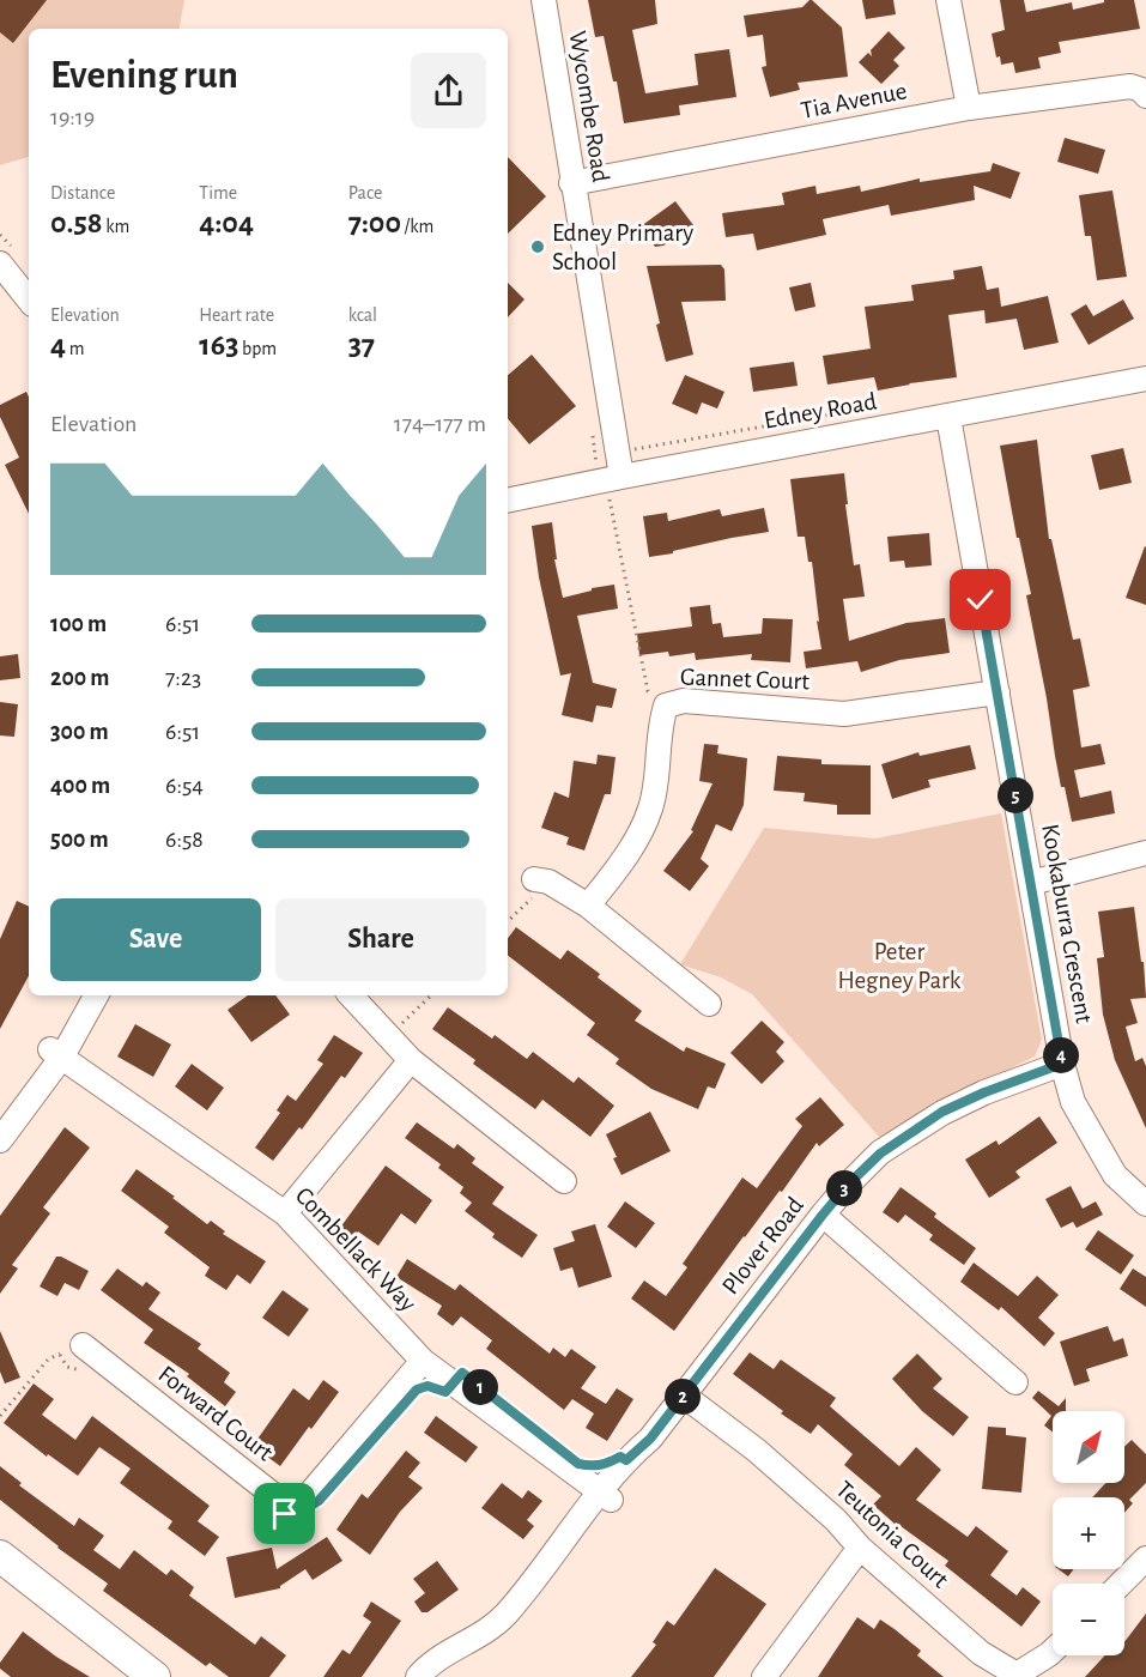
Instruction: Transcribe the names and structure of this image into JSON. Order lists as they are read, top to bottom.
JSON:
{
  "streets": {
    "street": [
      "Tia Avenue",
      "Wycombe Road",
      "Edney Road",
      "Gannet Court",
      "Kookaburra Crescent",
      "Plover Road",
      "Combellack Way",
      "Forward Court",
      "Teutonia Court"
    ]
  },
  "crossings": [
    ["Tia Avenue", "Wycombe Road"],
    ["Wycombe Road", "Edney Road"],
    ["Edney Road", "Kookaburra Crescent"],
    ["Gannet Court", "Kookaburra Crescent"],
    ["Kookaburra Crescent", "Plover Road"],
    ["Plover Road", "Combellack Way"],
    ["Plover Road", "Teutonia Court"],
    ["Combellack Way", "Forward Court"]
  ],
  "parks": ["Peter Hegney Park"],
  "places": ["Edney Primary School"],
  "north": "top right",
  "page": {
    "heading": ["Evening run", "19:19"],
    "stats": [
      ["Distance", "0.58 km"],
      ["Time", "4:04"],
      ["Pace", "7:00 /km"],
      ["Elevation", "4 m"],
      ["Heart rate", "163 bpm"],
      ["kcal", "37"]
    ],
    "chart": ["Elevation", "174–177 m"],
    "list": [
      {
        "name": "100 m",
        "note": "6:51"
      },
      {
        "name": "200 m",
        "note": "7:23"
      },
      {
        "name": "300 m",
        "note": "6:51"
      },
      {
        "name": "400 m",
        "note": "6:54"
      },
      {
        "name": "500 m",
        "note": "6:58"
      }
    ],
    "pins": [
      "5",
      "4",
      "3",
      "1",
      "2"
    ],
    "buttons": ["Save", "Share"],
    "map_buttons": ["+", "−"]
  }
}
